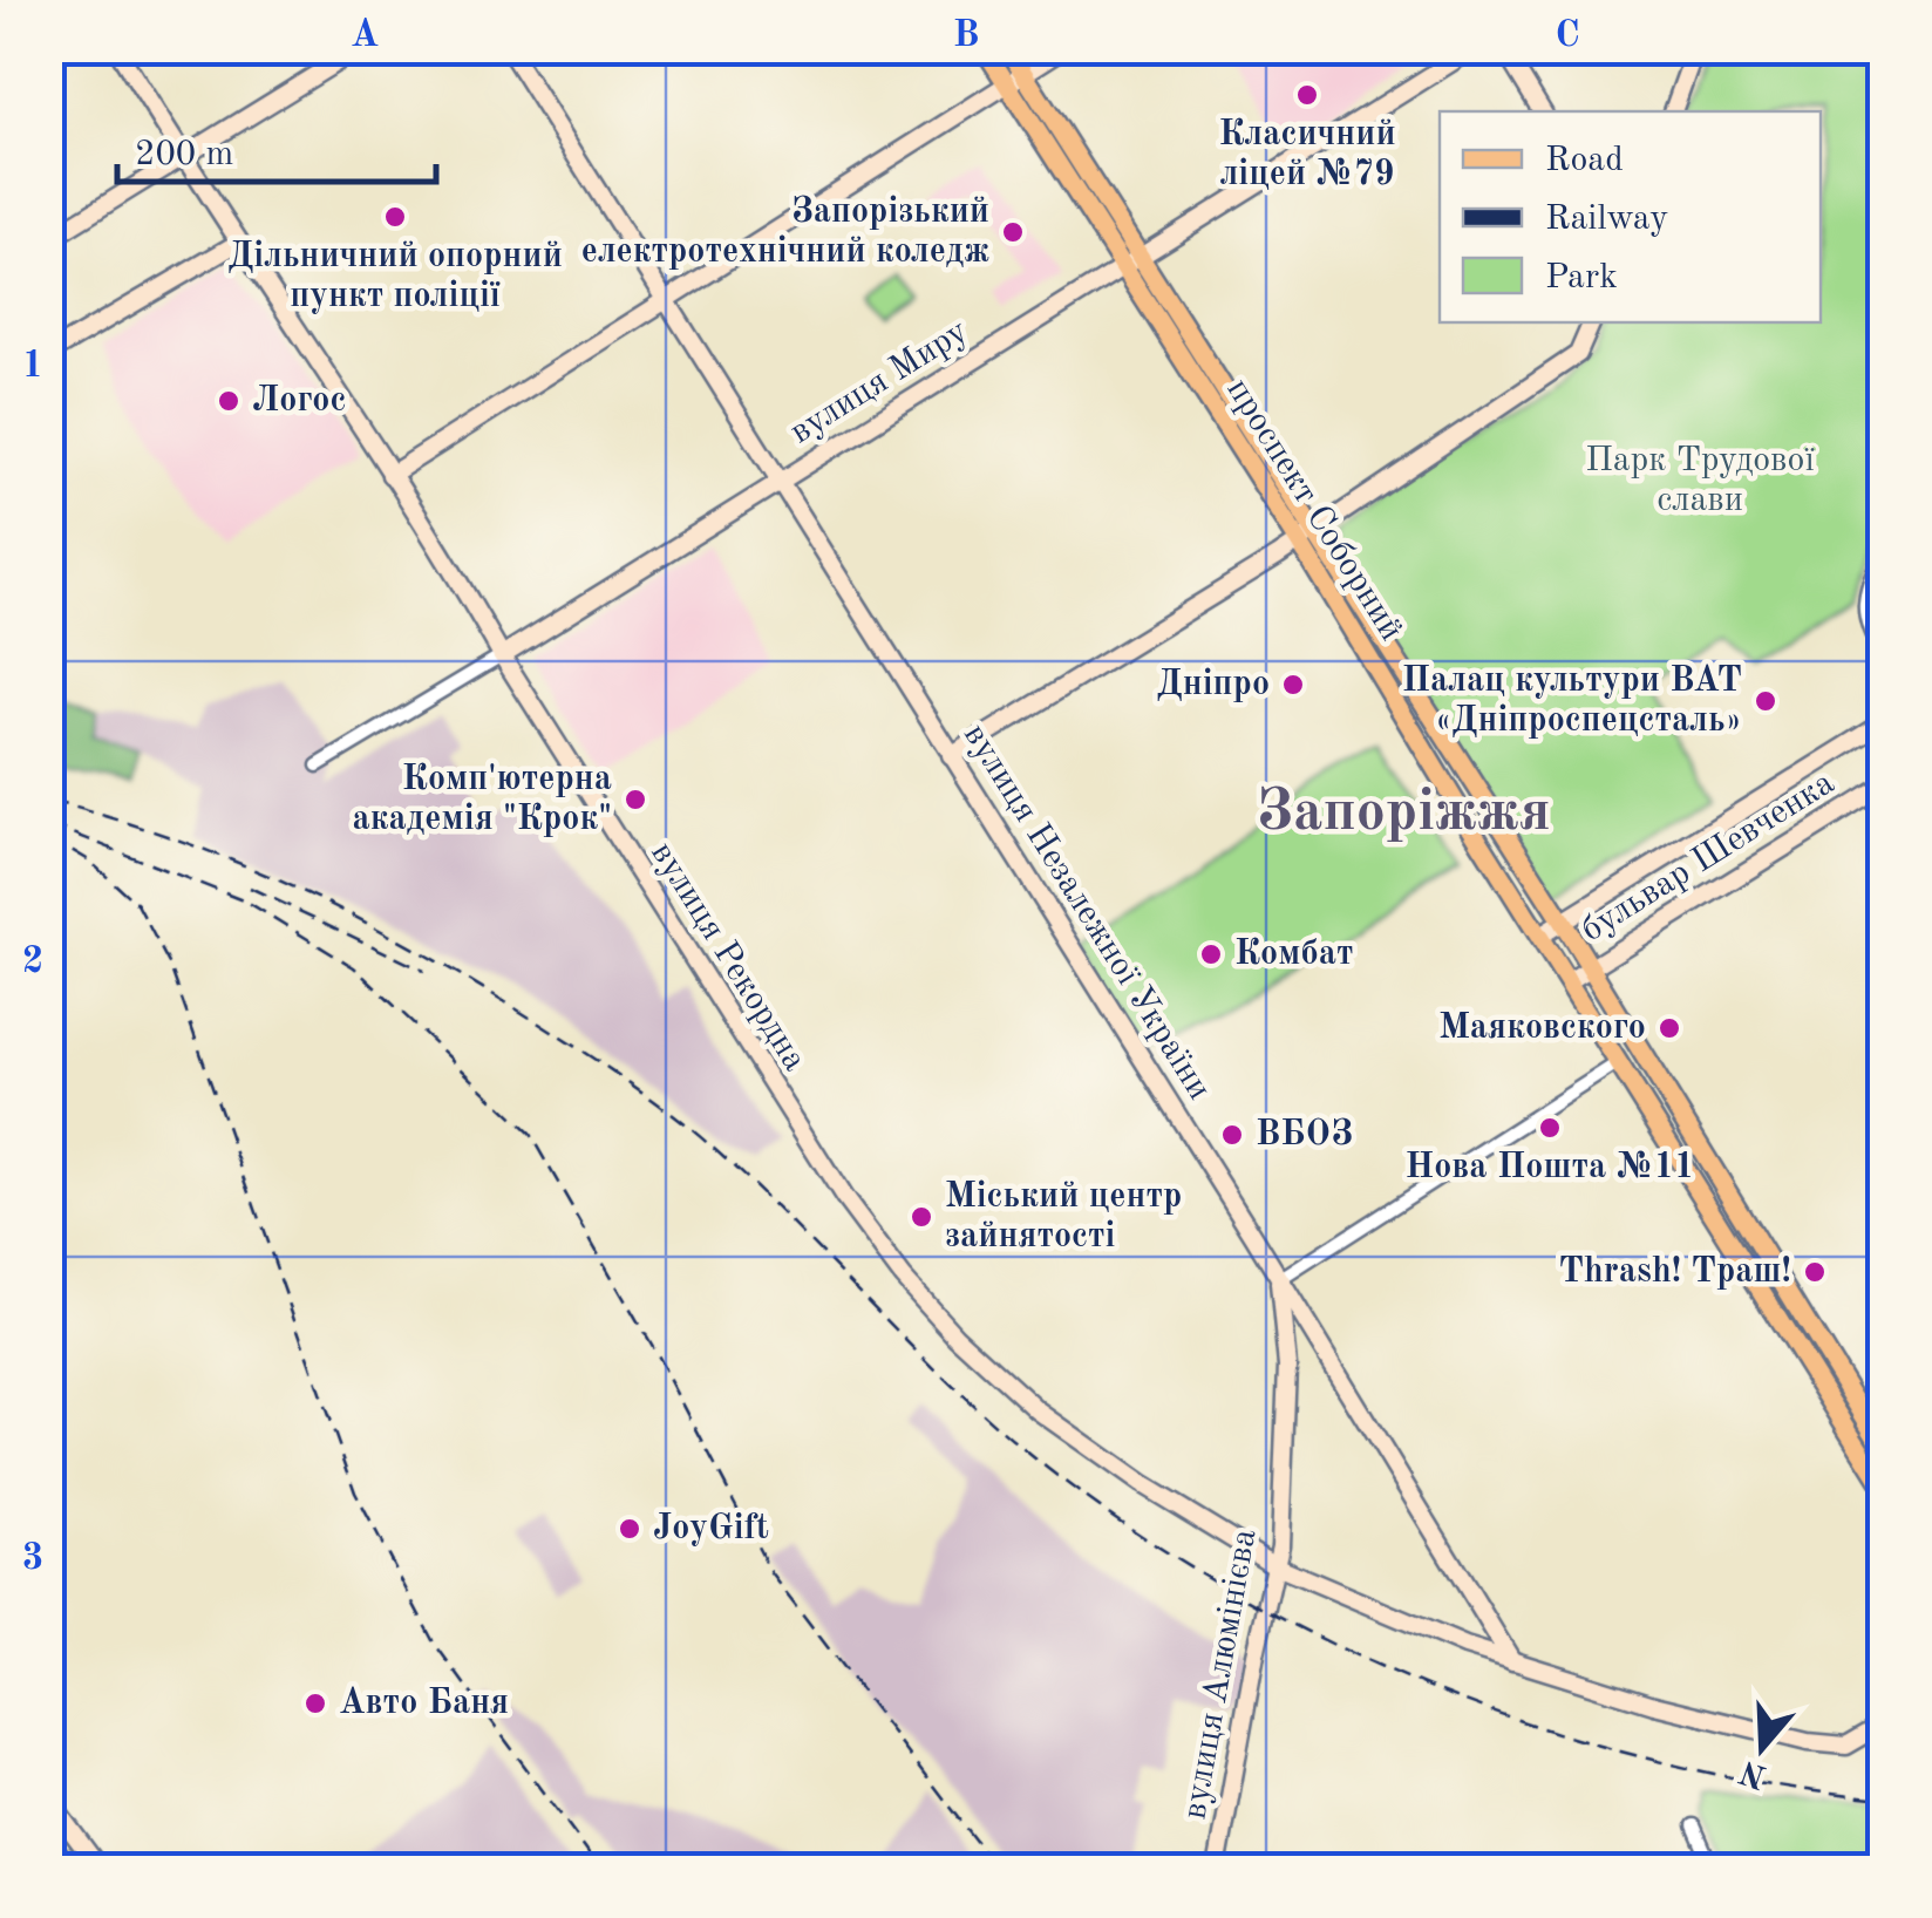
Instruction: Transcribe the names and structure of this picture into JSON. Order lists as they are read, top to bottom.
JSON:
{
  "streets": {
    "main road": ["проспект Соборний"],
    "street": [
      "вулиця Миру",
      "бульвар Шевченка",
      "вулиця Незалежної України",
      "вулиця Рекордна",
      "вулиця Алюмінієва"
    ]
  },
  "crossings": [
    ["вулиця Миру", "проспект Соборний"],
    ["вулиця Миру", "вулиця Незалежної України"],
    ["вулиця Миру", "вулиця Рекордна"],
    ["проспект Соборний", "бульвар Шевченка"],
    ["вулиця Незалежної України", "вулиця Рекордна"],
    ["вулиця Незалежної України", "вулиця Алюмінієва"],
    ["вулиця Рекордна", "вулиця Алюмінієва"]
  ],
  "districts": ["Запоріжжя"],
  "parks": ["Парк Трудової слави"],
  "places": [
    "Класичний ліцей №79",
    "Дільничний опорний пункт поліції",
    "Запорізький електротехнічний коледж",
    "Логос",
    "Дніпро",
    "Палац культури ВАТ «Дніпроспецсталь»",
    "Комп'ютерна академія \"Крок\"",
    "Комбат",
    "Маяковского",
    "Нова Пошта №11",
    "ВБОЗ",
    "Міський центр зайнятості",
    "Thrash! Траш!",
    "JoyGift",
    "Авто Баня"
  ],
  "legend": ["Road", "Railway", "Park"],
  "scale_bar": "200 m",
  "north": "bottom",
  "grid": {
    "columns": ["A", "B", "C"],
    "rows": ["1", "2", "3"]
  }
}
